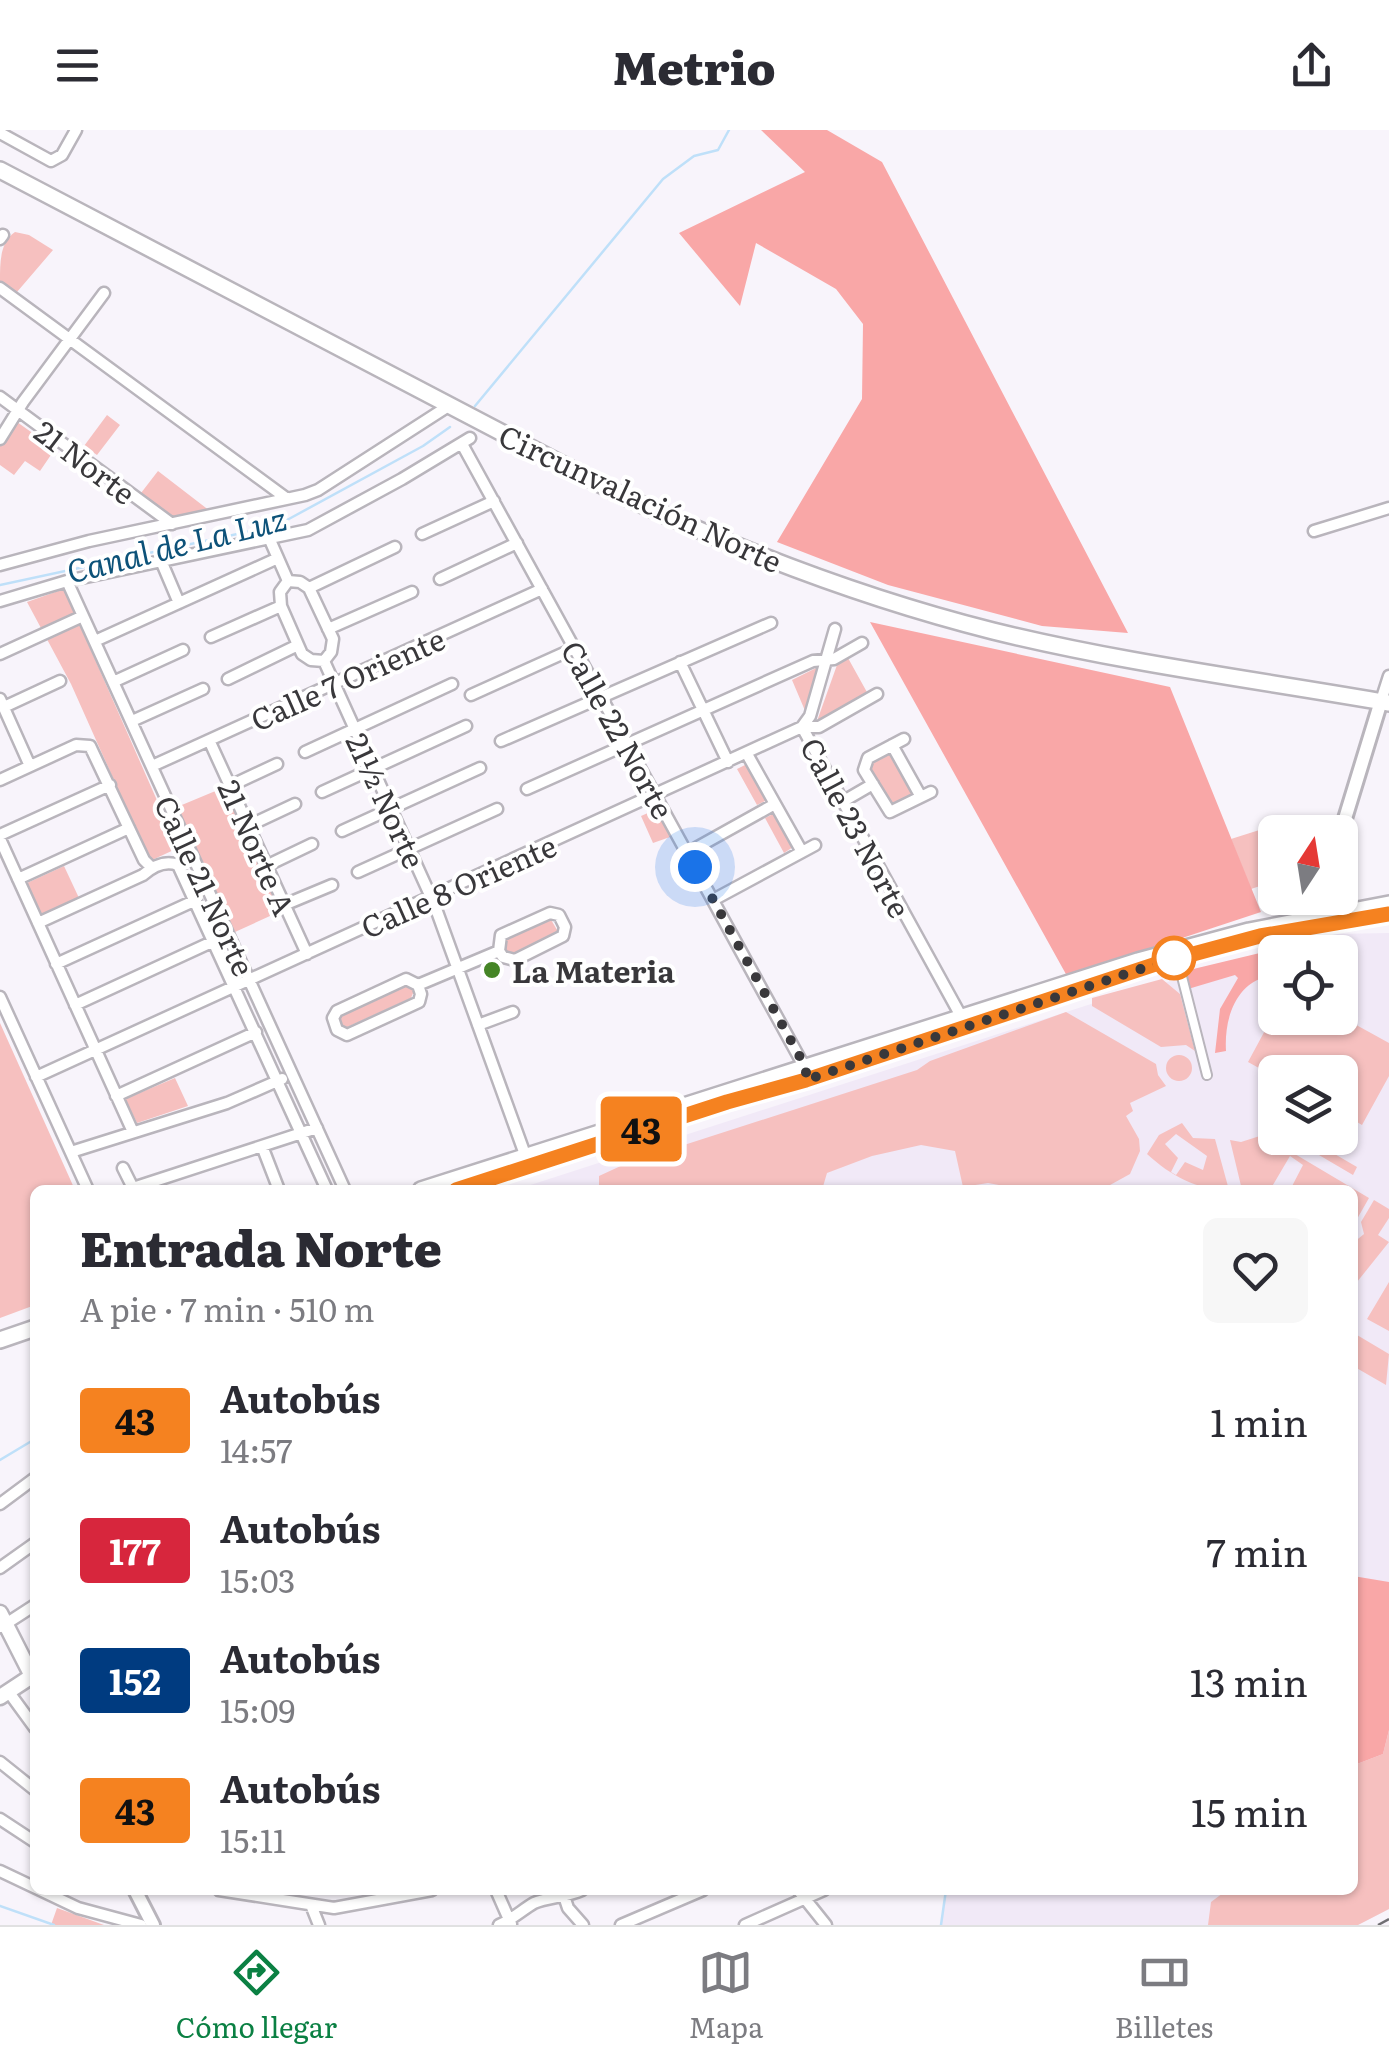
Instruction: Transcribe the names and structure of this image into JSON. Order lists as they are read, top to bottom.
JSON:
{
  "streets": {
    "main road": ["Circunvalación Norte"],
    "street": [
      "21 Norte",
      "Calle 7 Oriente",
      "Calle 22 Norte",
      "21½ Norte",
      "Calle 23 Norte",
      "21 Norte A",
      "Calle 21 Norte",
      "Calle 8 Oriente"
    ]
  },
  "crossings": [
    ["Calle 7 Oriente", "Calle 22 Norte"],
    ["Calle 7 Oriente", "21½ Norte"],
    ["Calle 7 Oriente", "21 Norte A"],
    ["Calle 7 Oriente", "Calle 21 Norte"],
    ["Calle 22 Norte", "Calle 8 Oriente"],
    ["21½ Norte", "Calle 8 Oriente"],
    ["Calle 23 Norte", "Calle 8 Oriente"],
    ["21 Norte A", "Calle 8 Oriente"],
    ["Calle 21 Norte", "Calle 8 Oriente"]
  ],
  "water": ["Canal de La Luz"],
  "places": ["La Materia"],
  "lines": ["bus line 43"],
  "north": "top",
  "page": {
    "header": "Metrio",
    "on_map": "43",
    "heading": ["Entrada Norte", "A pie · 7 min · 510 m"],
    "list": [
      {
        "mark": "43",
        "name": "Autobús",
        "note": "14:57",
        "value": "1 min"
      },
      {
        "mark": "177",
        "name": "Autobús",
        "note": "15:03",
        "value": "7 min"
      },
      {
        "mark": "152",
        "name": "Autobús",
        "note": "15:09",
        "value": "13 min"
      },
      {
        "mark": "43",
        "name": "Autobús",
        "note": "15:11",
        "value": "15 min"
      }
    ],
    "tabs": ["Cómo llegar", "Mapa", "Billetes"]
  }
}
